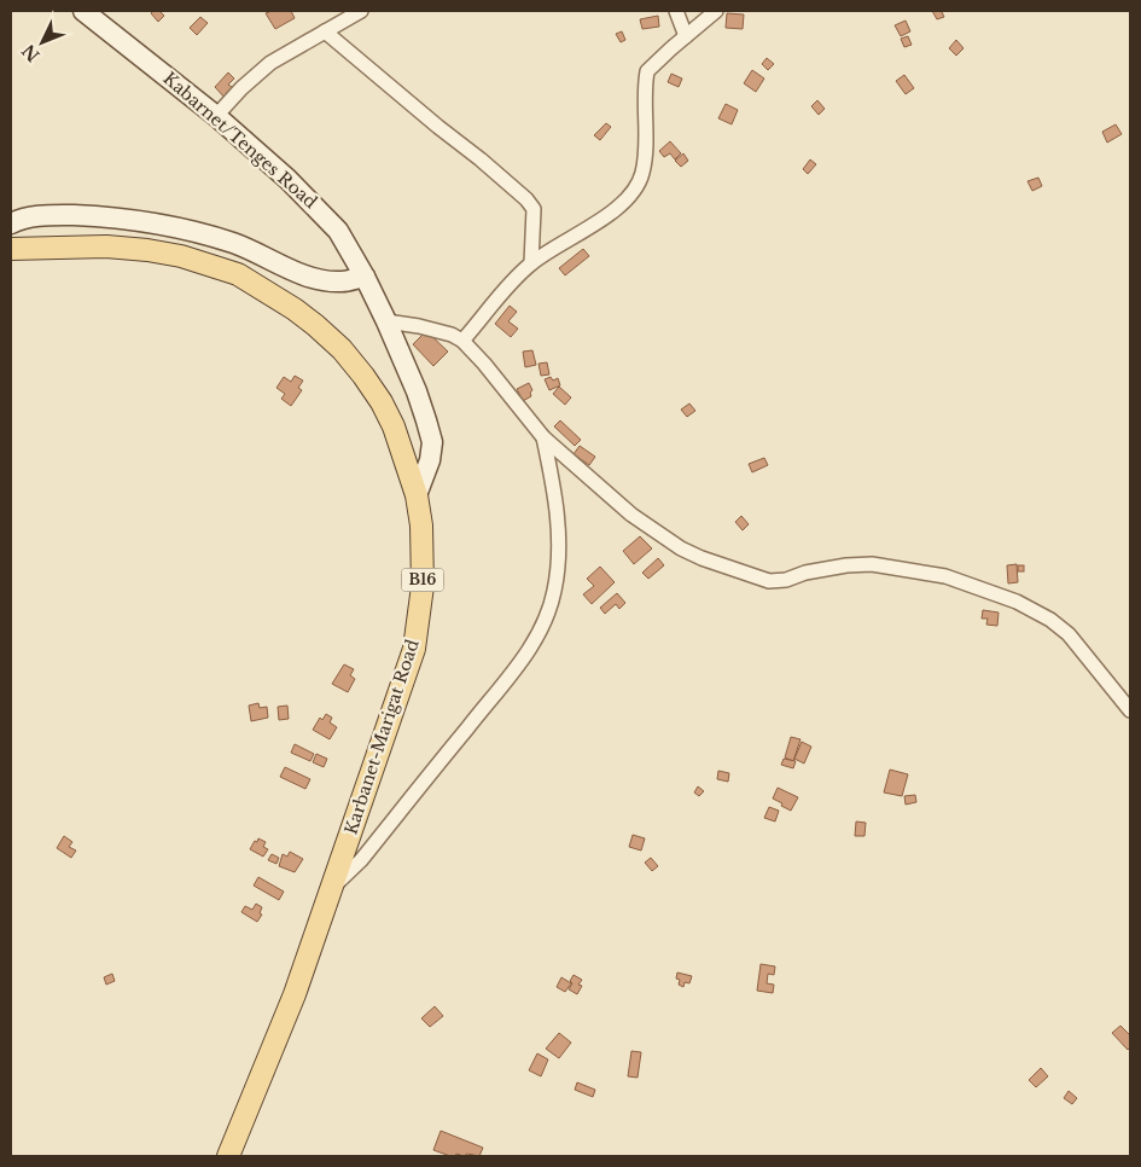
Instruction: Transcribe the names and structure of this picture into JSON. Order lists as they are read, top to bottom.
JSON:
{
  "streets": {
    "main road": ["B16", "Karbanet-Marigat Road"],
    "street": ["Kabarnet/Tenges Road"]
  },
  "crossings": [
    ["Kabarnet/Tenges Road", "Karbanet-Marigat Road"]
  ],
  "north": "bottom left"
}
